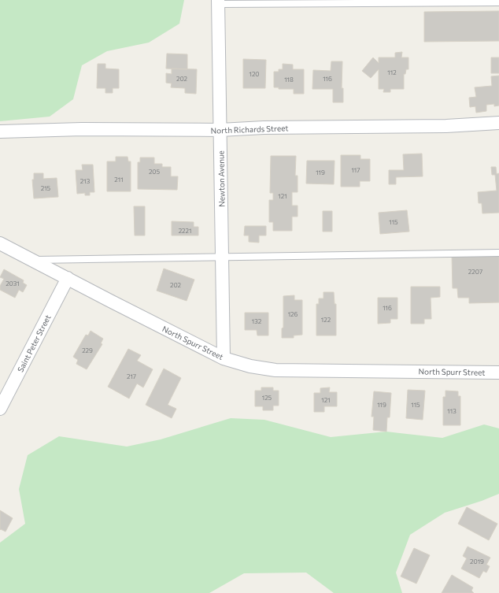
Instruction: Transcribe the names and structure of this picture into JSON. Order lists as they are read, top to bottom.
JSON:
{
  "streets": {
    "street": [
      "North Richards Street",
      "Newton Avenue",
      "North Spurr Street",
      "Saint Peter Street"
    ]
  },
  "crossings": [
    ["North Richards Street", "Newton Avenue"],
    ["Newton Avenue", "North Spurr Street"],
    ["North Spurr Street", "Saint Peter Street"]
  ],
  "house_numbers": [
    "112",
    "120",
    "202",
    "116",
    "118",
    "117",
    "205",
    "119",
    "211",
    "213",
    "215",
    "121",
    "115",
    "2221",
    "2207",
    "2031",
    "202",
    "116",
    "126",
    "122",
    "132",
    "229",
    "217",
    "125",
    "121",
    "119",
    "115",
    "113",
    "2019"
  ]
}
